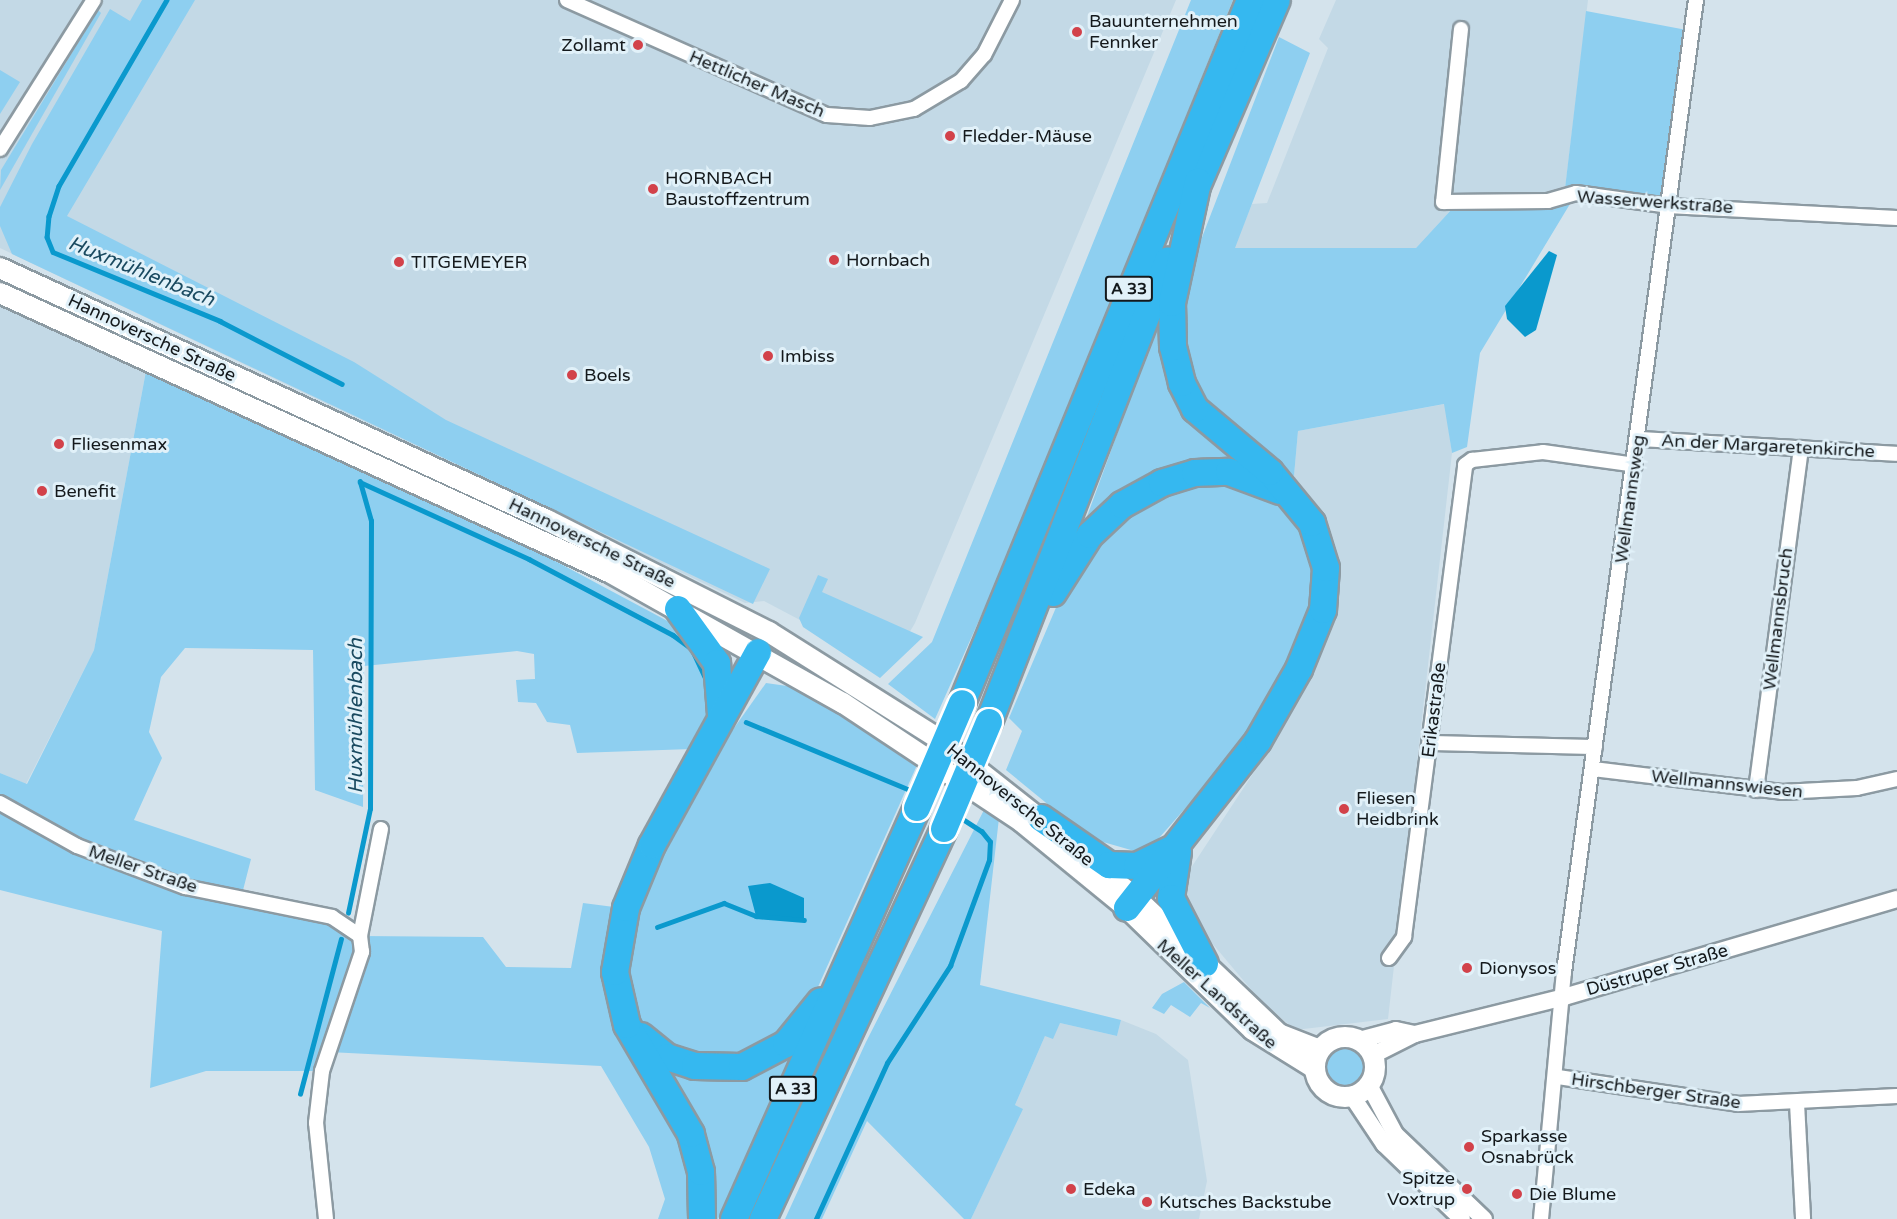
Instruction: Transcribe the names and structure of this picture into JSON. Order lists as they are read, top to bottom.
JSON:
{
  "streets": {
    "highway": ["A 33"],
    "main road": ["Hannoversche Straße", "Meller Landstraße"],
    "street": [
      "Hettlicher Masch",
      "Wasserwerkstraße",
      "An der Margaretenkirche",
      "Wellmannsweg",
      "Wellmannsbruch",
      "Erikastraße",
      "Wellmannswiesen",
      "Meller Straße",
      "Düstruper Straße",
      "Hirschberger Straße"
    ]
  },
  "crossings": [
    ["Wasserwerkstraße", "Wellmannsweg"],
    ["Hannoversche Straße", "Meller Landstraße"],
    ["An der Margaretenkirche", "Wellmannsweg"],
    ["An der Margaretenkirche", "Wellmannsbruch"],
    ["Wellmannsweg", "Erikastraße"],
    ["Wellmannsweg", "Wellmannswiesen"],
    ["Wellmannsweg", "Düstruper Straße"],
    ["Wellmannsweg", "Hirschberger Straße"],
    ["Wellmannsbruch", "Wellmannswiesen"],
    ["Düstruper Straße", "Meller Landstraße"]
  ],
  "water": ["Huxmühlenbach"],
  "places": [
    "Bauunternehmen Fennker",
    "Zollamt",
    "Fledder-Mäuse",
    "HORNBACH Baustoffzentrum",
    "Hornbach",
    "TITGEMEYER",
    "Imbiss",
    "Boels",
    "Fliesenmax",
    "Benefit",
    "Fliesen Heidbrink",
    "Dionysos",
    "Sparkasse Osnabrück",
    "Edeka",
    "Spitze Voxtrup",
    "Die Blume",
    "Kutsches Backstube"
  ]
}
